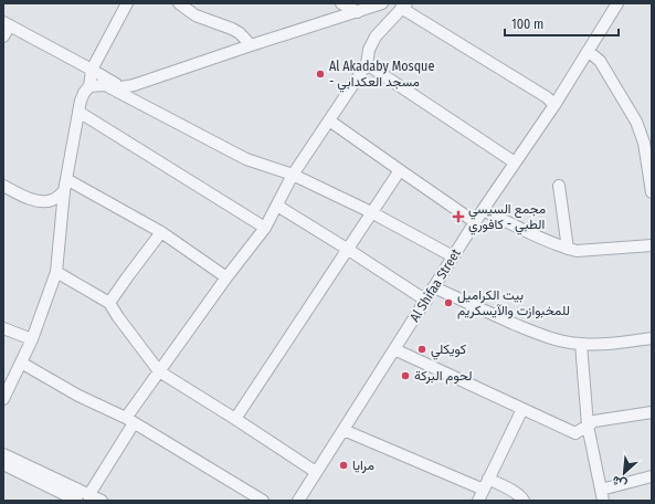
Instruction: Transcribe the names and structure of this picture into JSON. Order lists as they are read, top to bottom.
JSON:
{
  "streets": {
    "street": ["Al Shifaa Street"]
  },
  "places": {
    "other": [
      "Al Akadaby Mosque - مسجد العكدابي",
      "بيت الكراميل للمخبوازت والآيسكريم",
      "كويكلي",
      "لحوم البركة",
      "مرايا"
    ],
    "health": ["مجمع السيسي الطبي - كافوري"]
  },
  "scale_bar": "100 m",
  "north": "bottom left"
}
